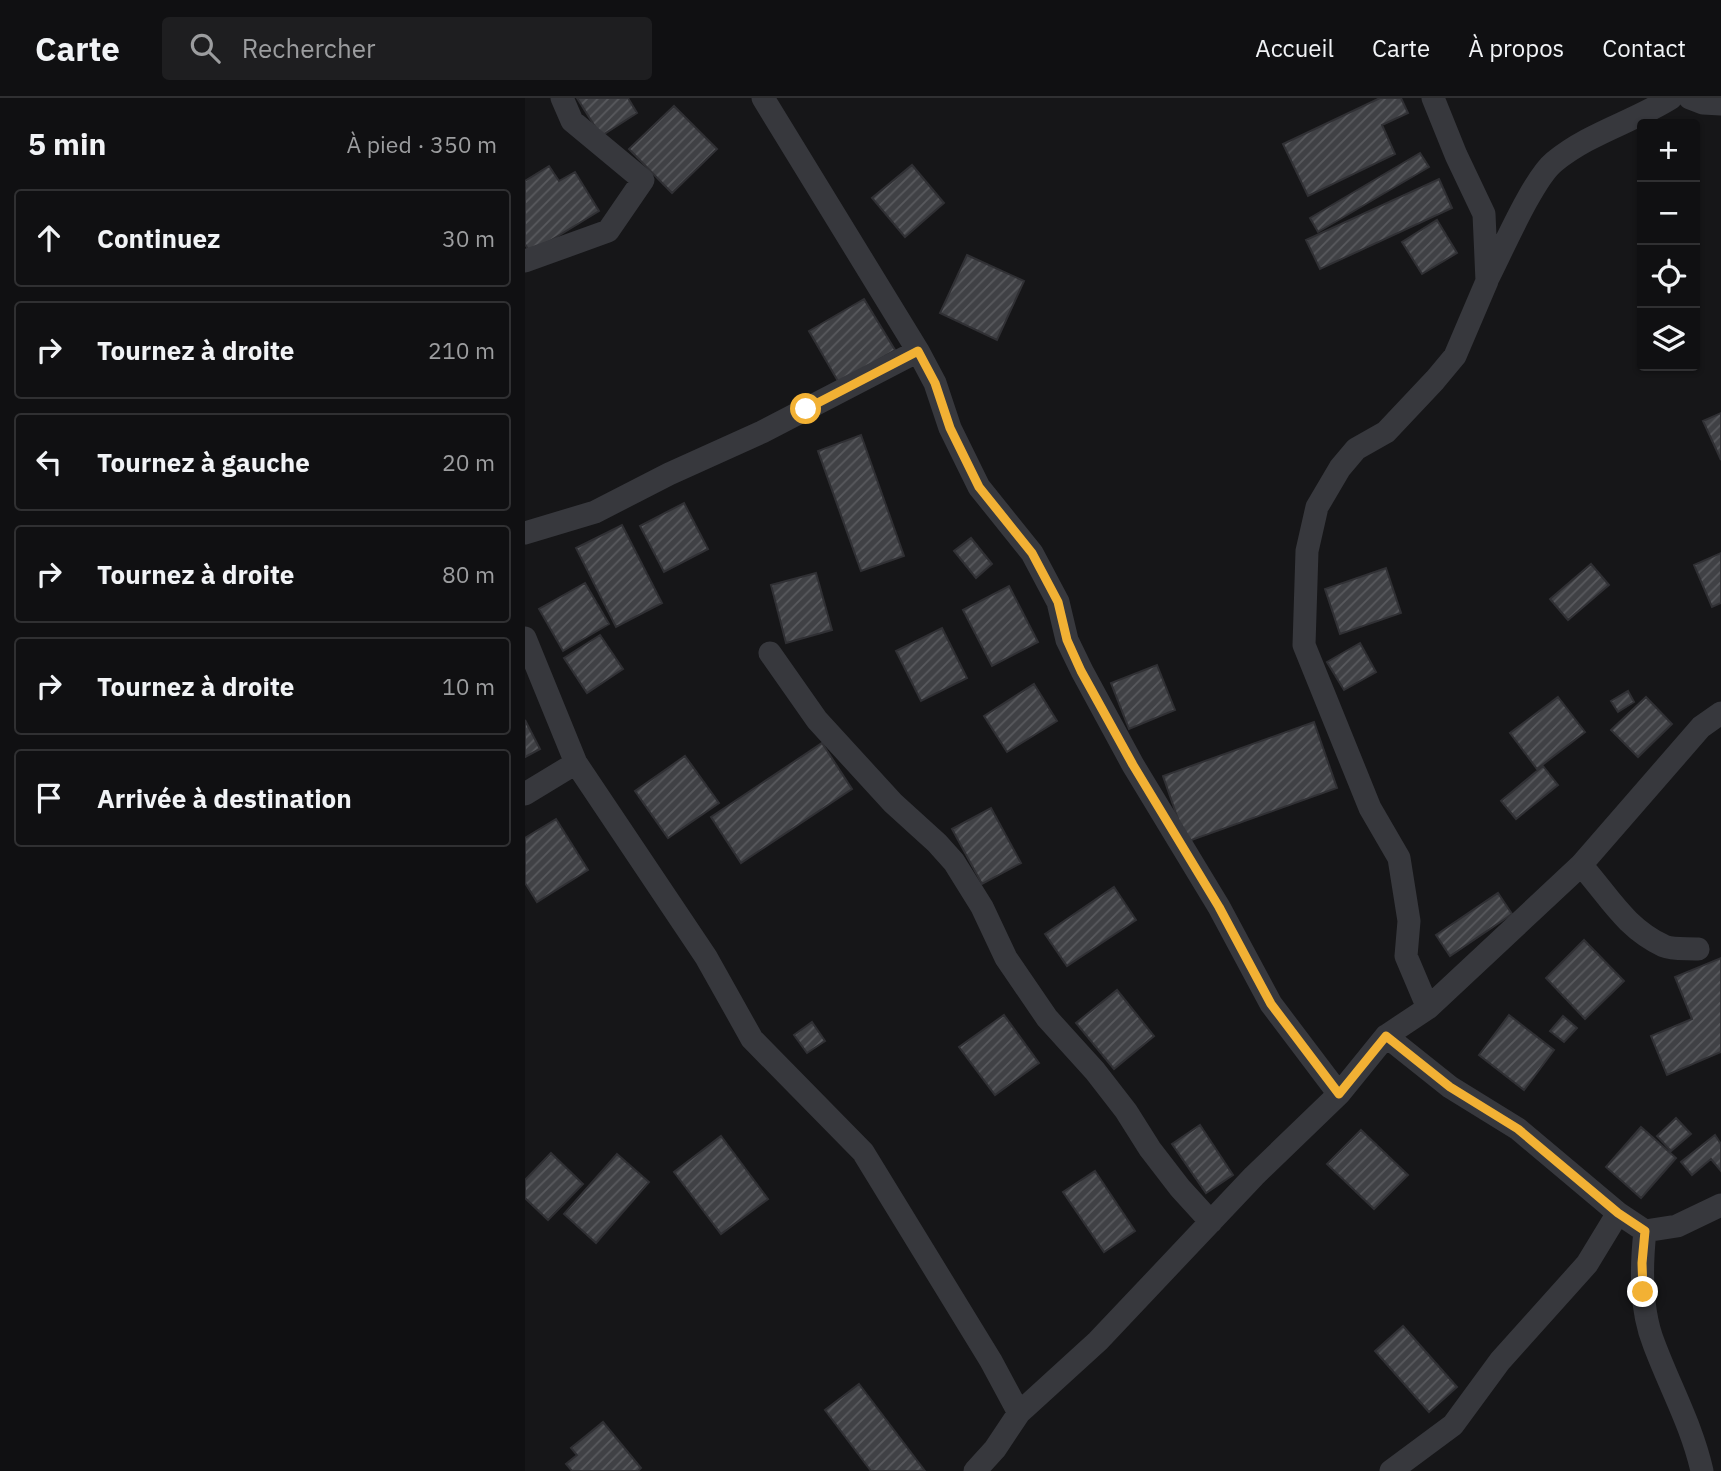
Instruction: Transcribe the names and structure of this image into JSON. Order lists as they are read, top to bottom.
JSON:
{
  "page": {
    "header": "Carte",
    "search": "Rechercher",
    "nav": [
      "Accueil",
      "Carte",
      "À propos",
      "Contact"
    ],
    "heading": ["5 min", "À pied · 350 m"],
    "map_buttons": ["+", "−"],
    "list": [
      ["Continuez", "30 m"],
      ["Tournez à droite", "210 m"],
      ["Tournez à gauche", "20 m"],
      ["Tournez à droite", "80 m"],
      ["Tournez à droite", "10 m"],
      "Arrivée à destination"
    ]
  }
}
